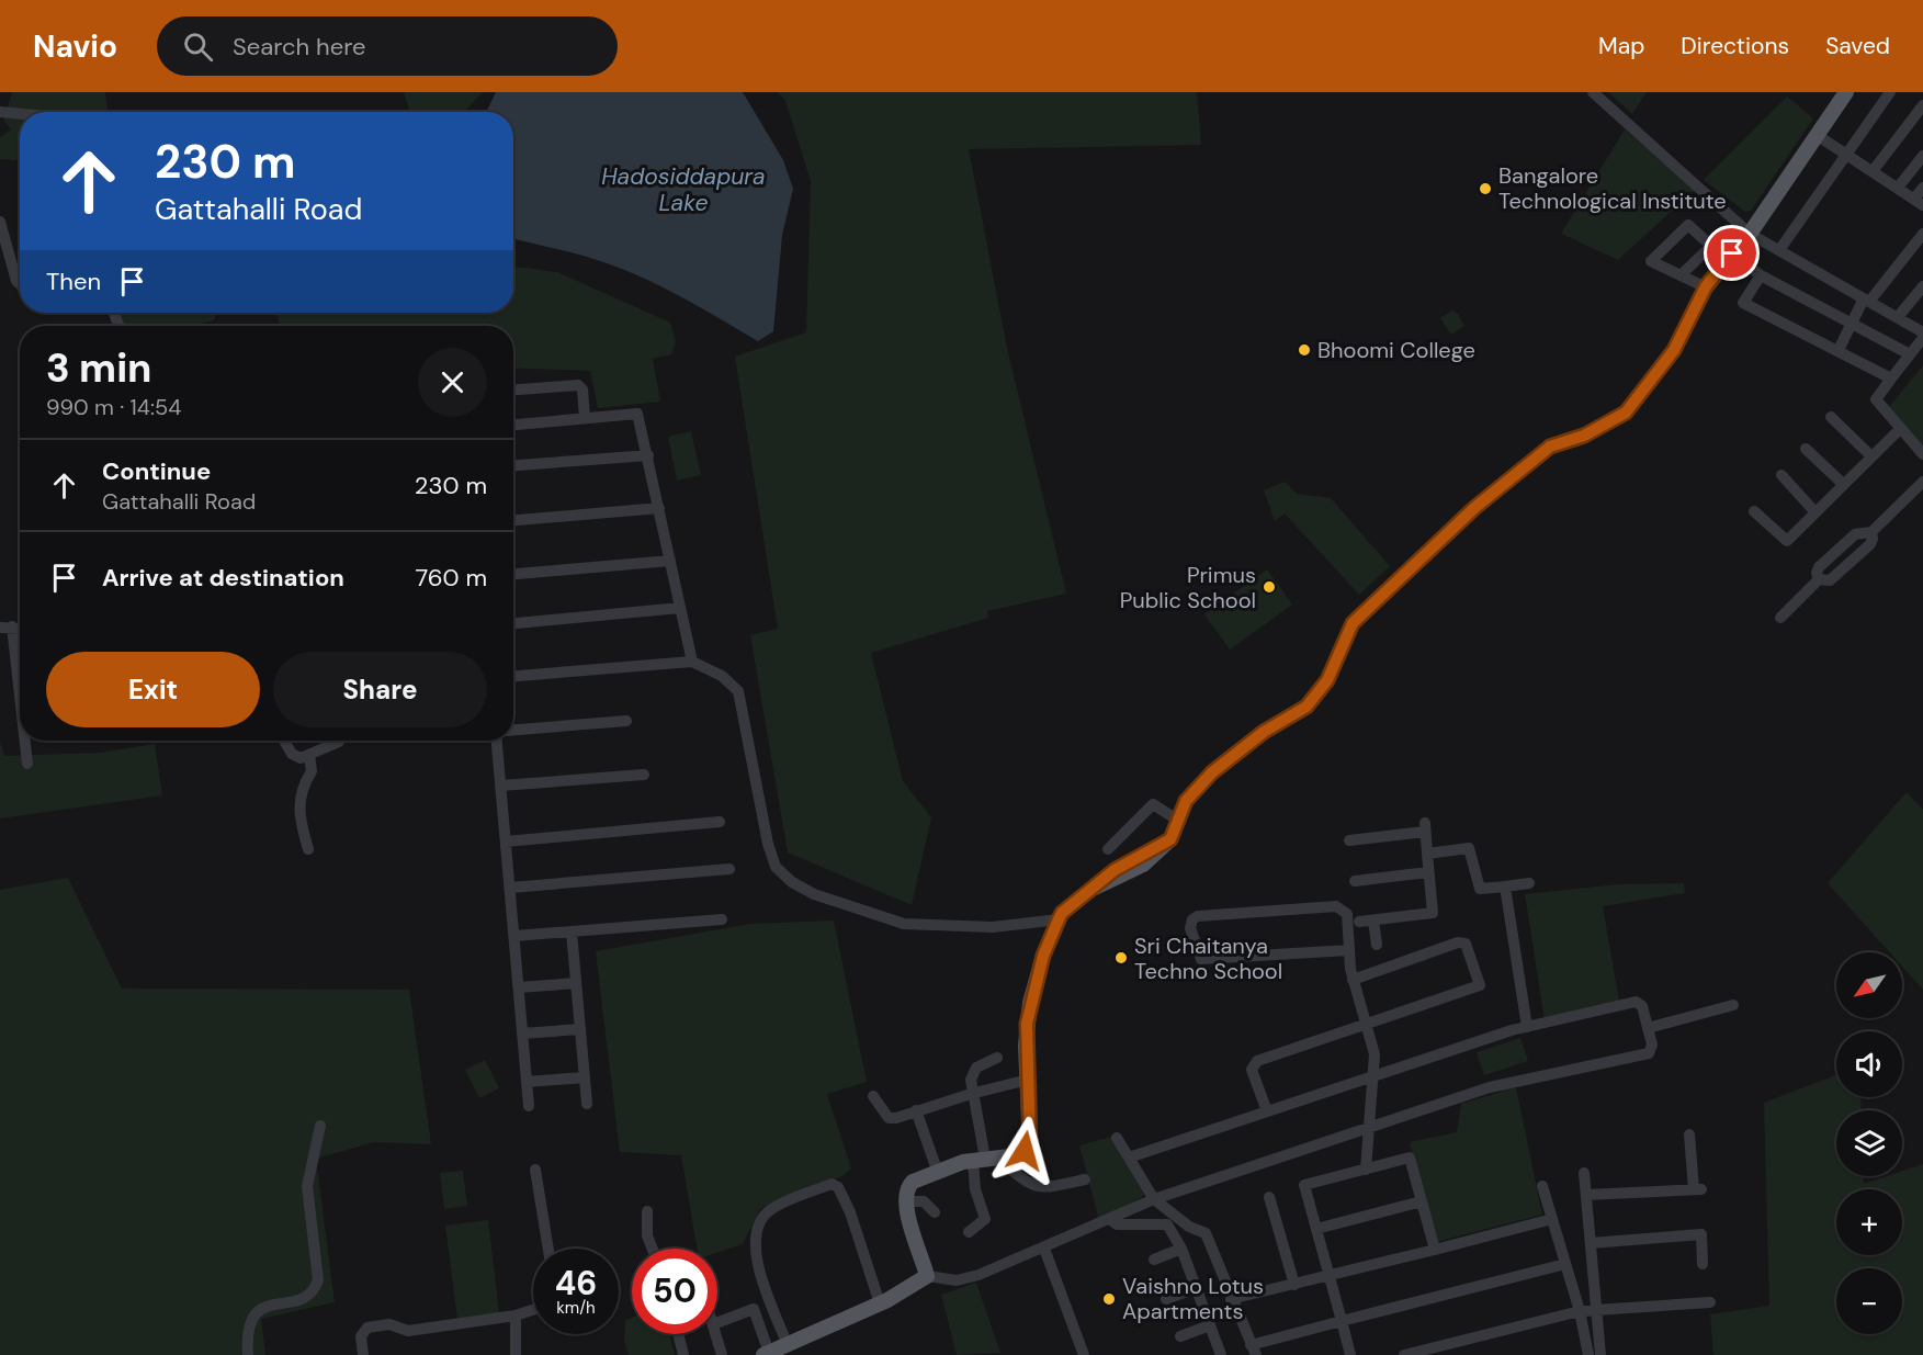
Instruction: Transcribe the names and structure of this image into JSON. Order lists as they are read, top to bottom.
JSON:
{
  "water": ["Hadosiddapura Lake"],
  "places": [
    "Bangalore Technological Institute",
    "Bhoomi College",
    "Primus Public School",
    "Sri Chaitanya Techno School",
    "Vaishno Lotus Apartments"
  ],
  "north": "bottom left",
  "page": {
    "header": "Navio",
    "search": "Search here",
    "nav": ["Map", "Directions", "Saved"],
    "turn": ["230 m", "Gattahalli Road"],
    "then": "Then",
    "heading": ["3 min", "990 m · 14:54"],
    "list": [
      {
        "name": "Continue",
        "note": "Gattahalli Road",
        "value": "230 m"
      },
      {
        "name": "Arrive at destination",
        "value": "760 m"
      }
    ],
    "buttons": ["Exit", "Share"],
    "map_buttons": ["+", "−"],
    "speed": "46 km/h",
    "limit": "50"
  }
}
